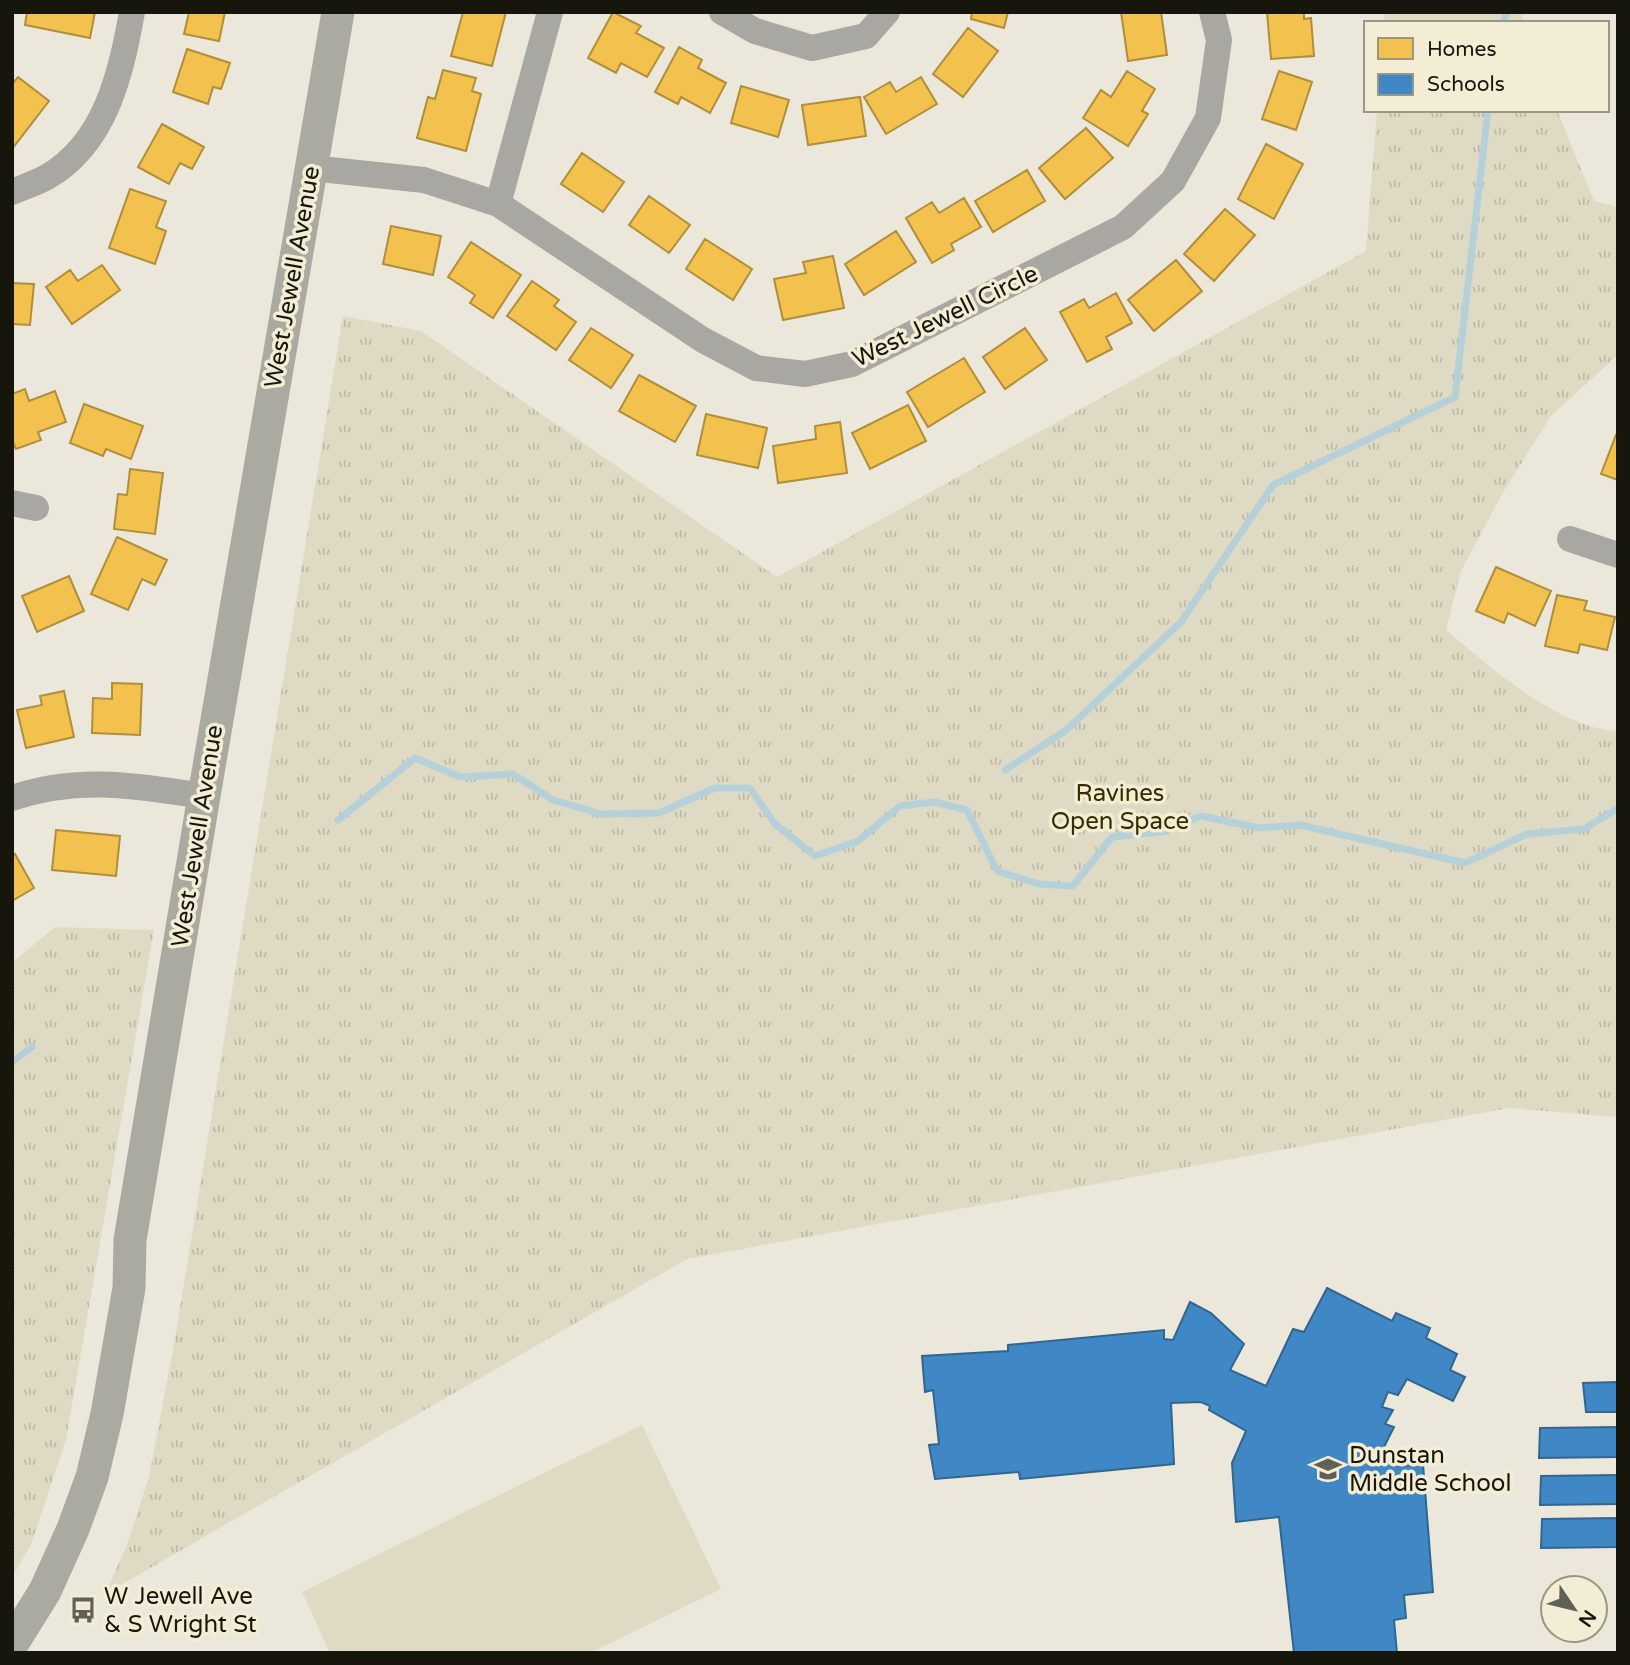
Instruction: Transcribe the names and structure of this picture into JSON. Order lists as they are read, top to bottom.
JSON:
{
  "streets": {
    "main road": ["West Jewell Avenue"],
    "street": ["West Jewell Circle"]
  },
  "crossings": [
    ["West Jewell Avenue", "West Jewell Circle"]
  ],
  "parks": ["Ravines Open Space"],
  "places": {
    "school or university": ["Dunstan Middle School"],
    "bus stop": ["W Jewell Ave & S Wright St"]
  },
  "legend": ["Homes", "Schools"],
  "north": "bottom right"
}
